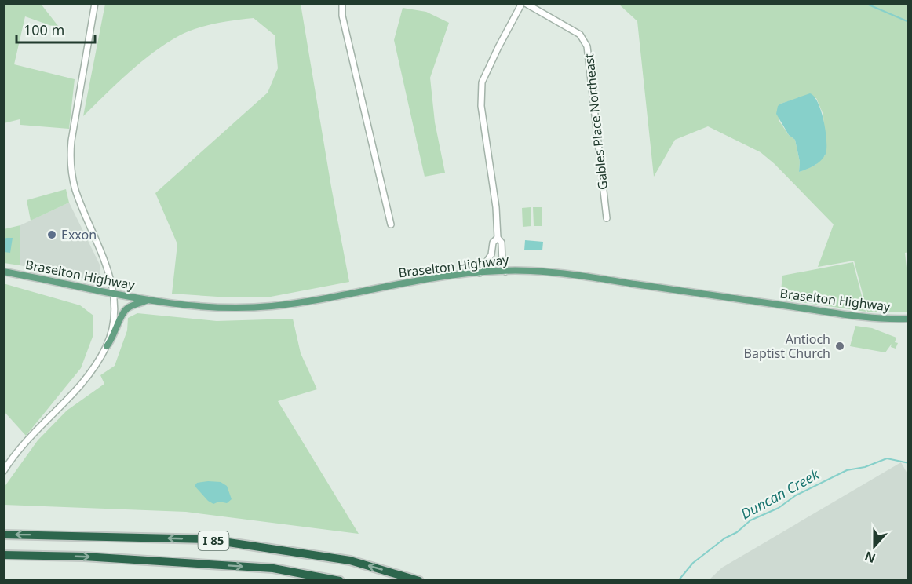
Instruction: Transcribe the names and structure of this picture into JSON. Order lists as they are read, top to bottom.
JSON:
{
  "streets": {
    "highway": ["I 85"],
    "main road": ["Braselton Highway"],
    "street": ["Gables Place Northeast"]
  },
  "water": ["Duncan Creek"],
  "places": ["Exxon", "Antioch Baptist Church"],
  "scale_bar": "100 m",
  "north": "bottom"
}
